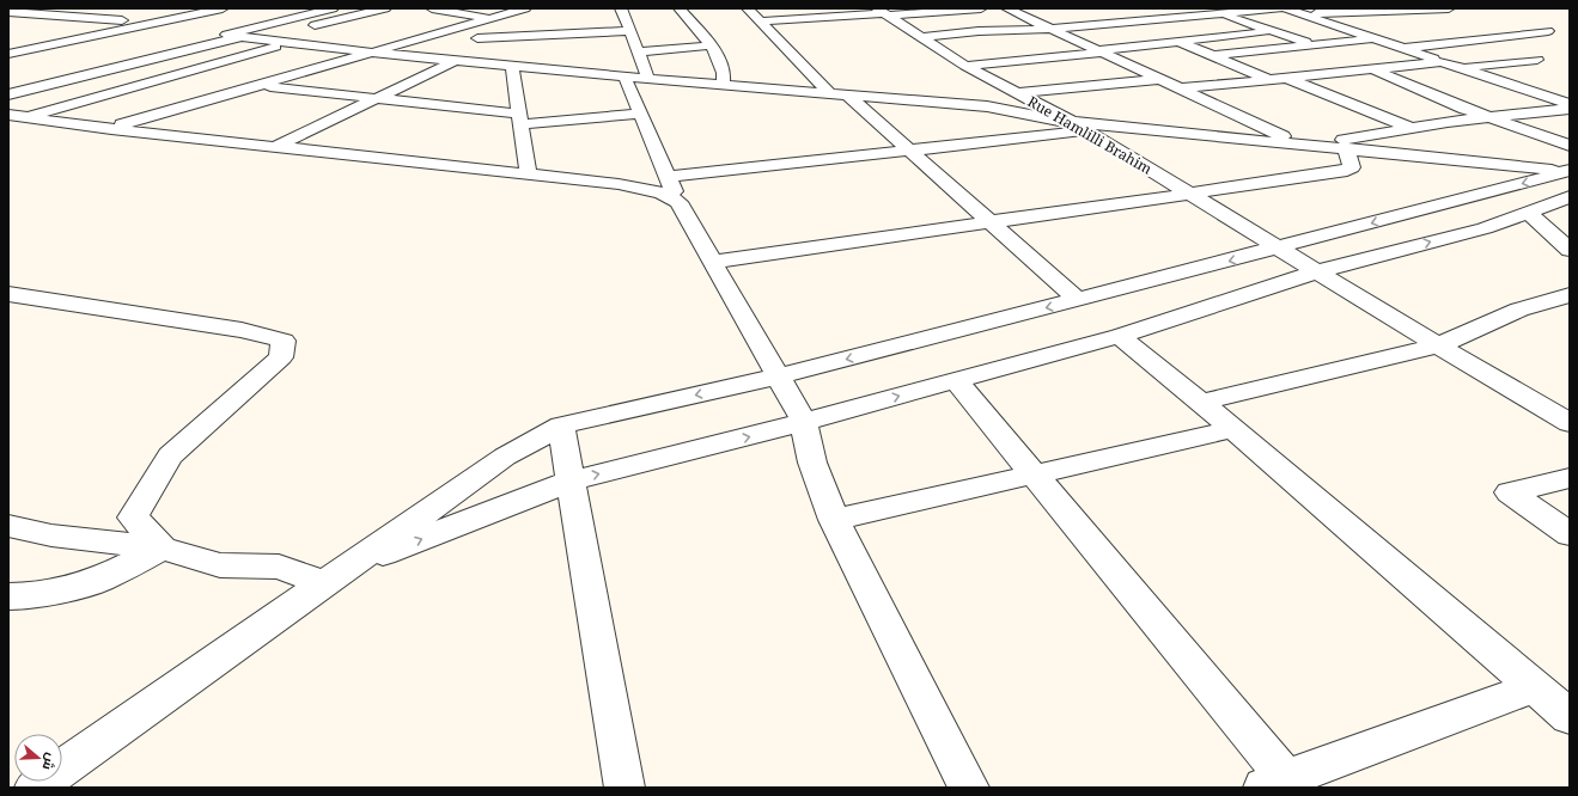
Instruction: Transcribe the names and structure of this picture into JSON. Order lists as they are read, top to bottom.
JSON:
{
  "streets": {
    "street": ["Rue Hamlilli Brahim"]
  },
  "north": "right"
}
